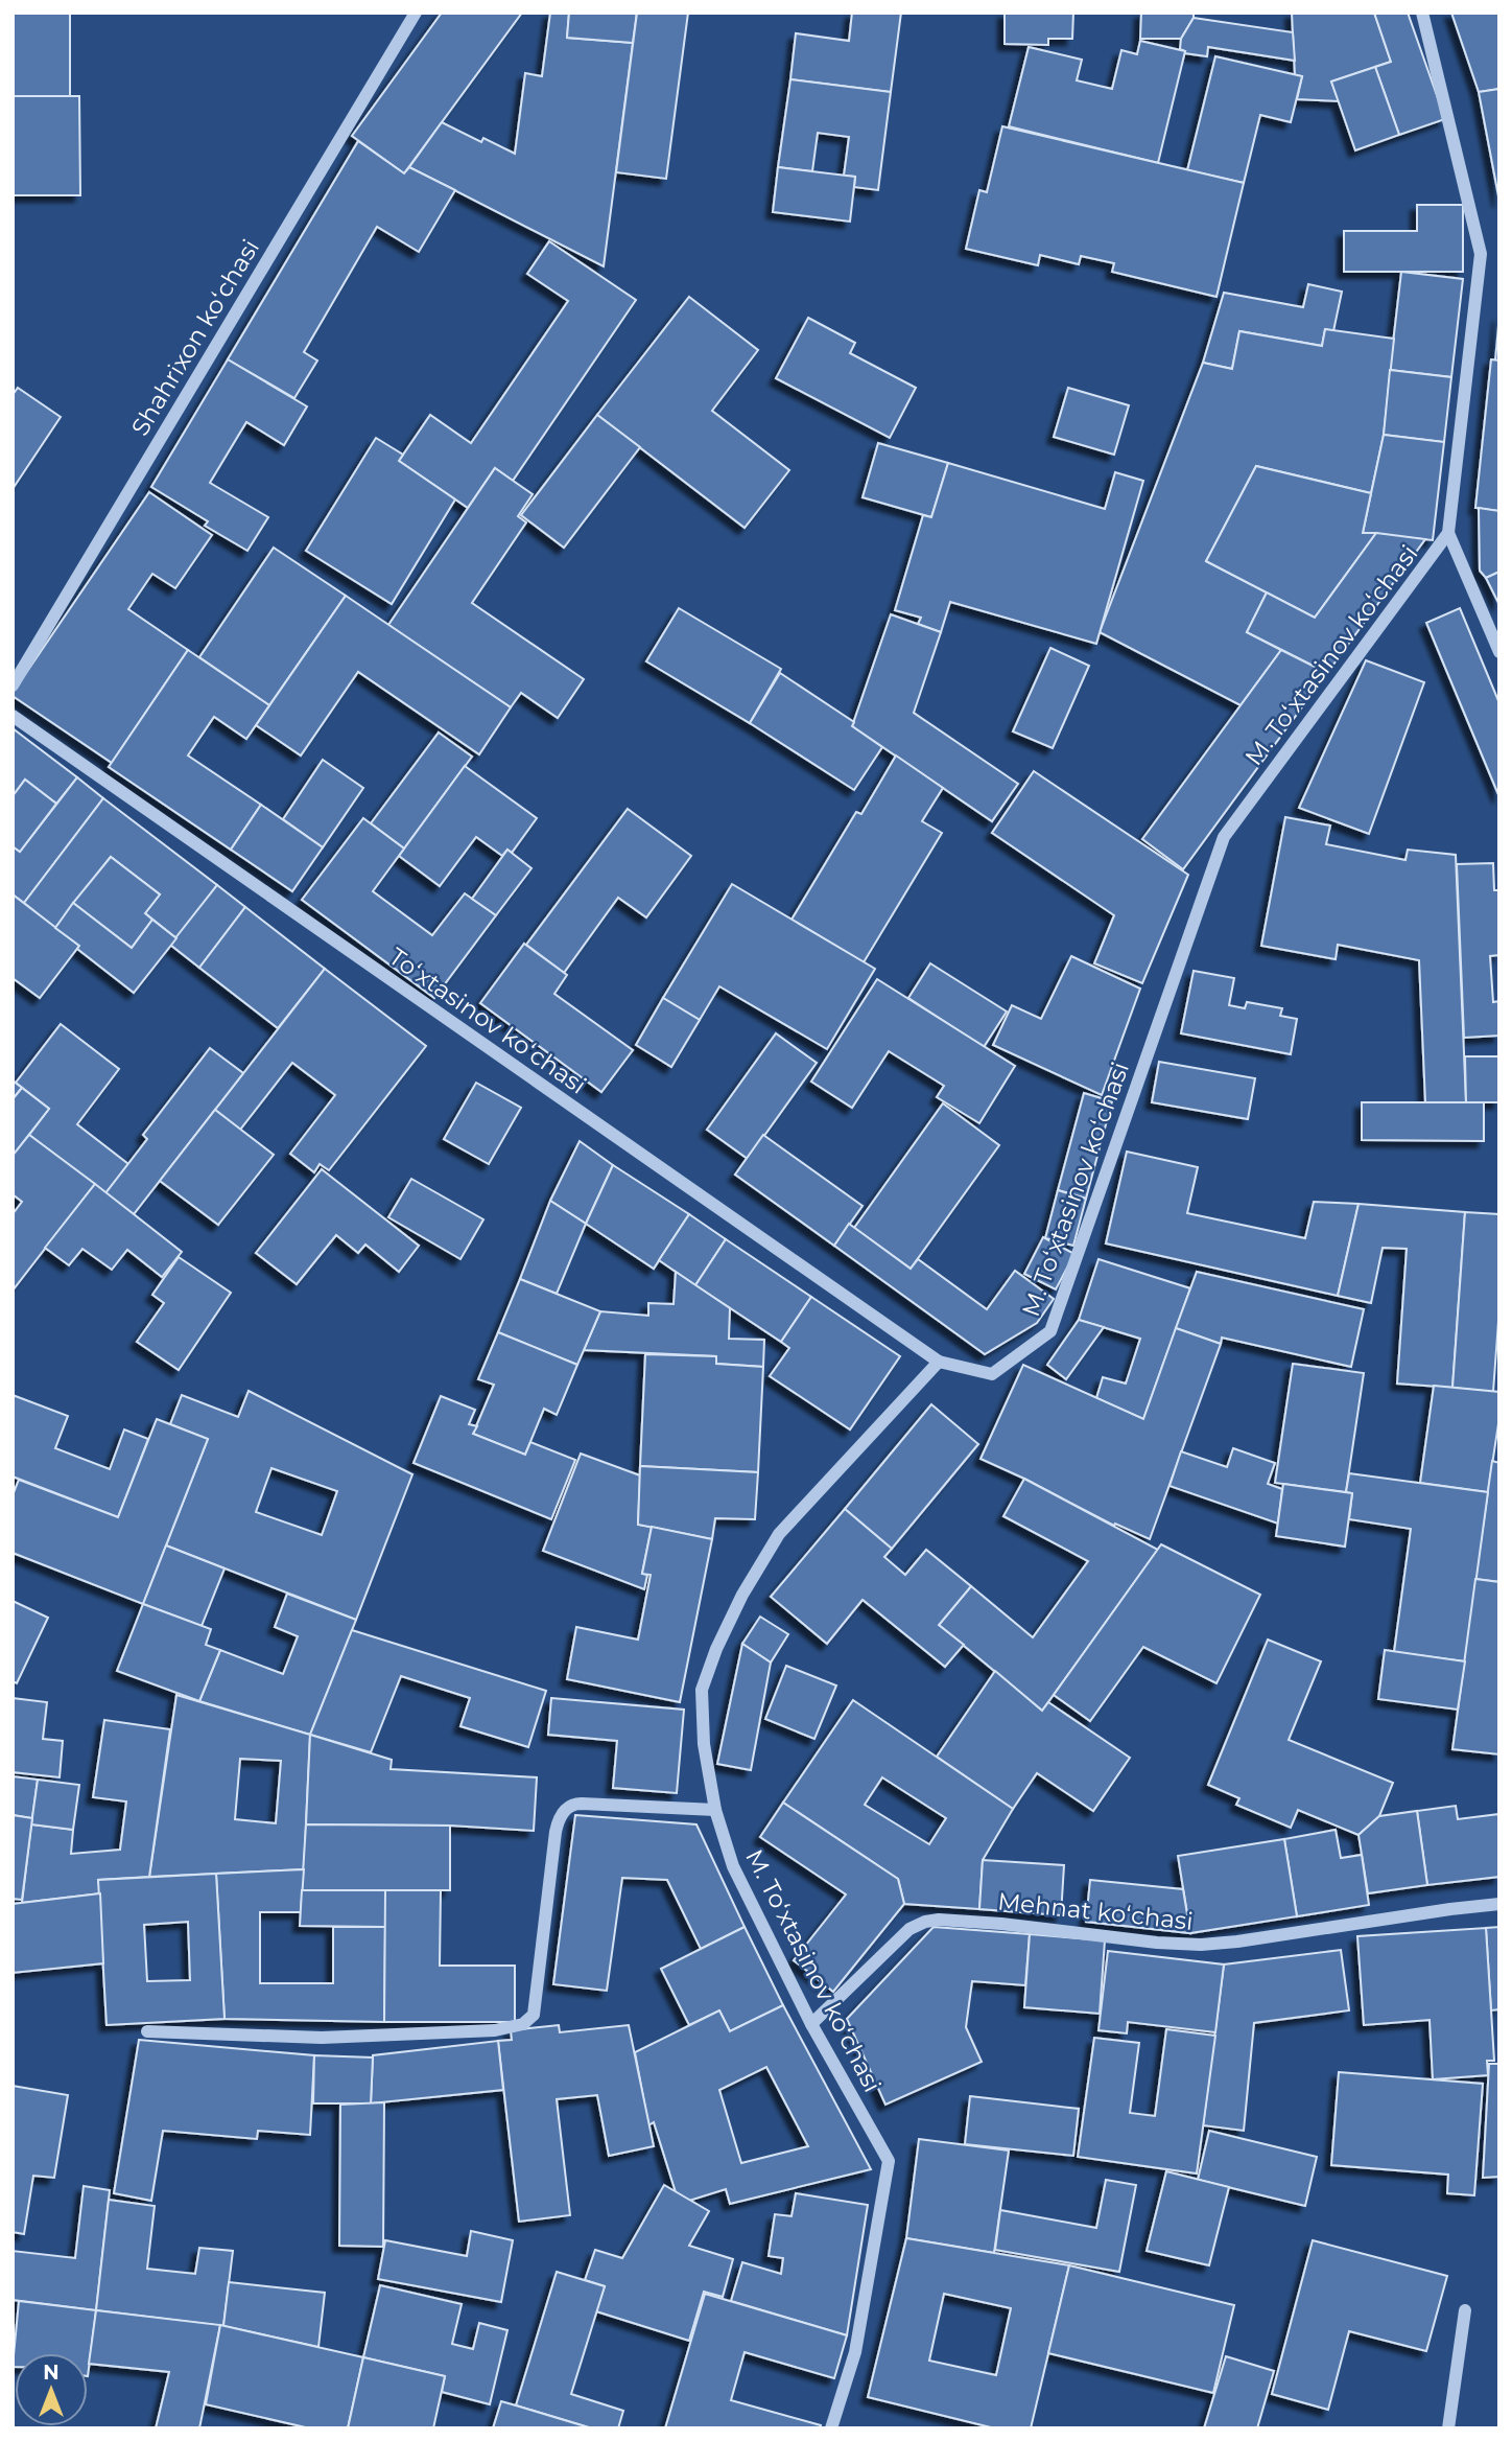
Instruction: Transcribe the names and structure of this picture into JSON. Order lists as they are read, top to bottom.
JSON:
{
  "streets": {
    "street": [
      "Shahrixon koʻchasi",
      "M. Toʻxtasinov koʻchasi",
      "Toʻxtasinov koʻchasi",
      "Mehnat koʻchasi"
    ]
  },
  "crossings": [
    ["M. Toʻxtasinov koʻchasi", "Toʻxtasinov koʻchasi"],
    ["M. Toʻxtasinov koʻchasi", "Mehnat koʻchasi"]
  ],
  "north": "top"
}
